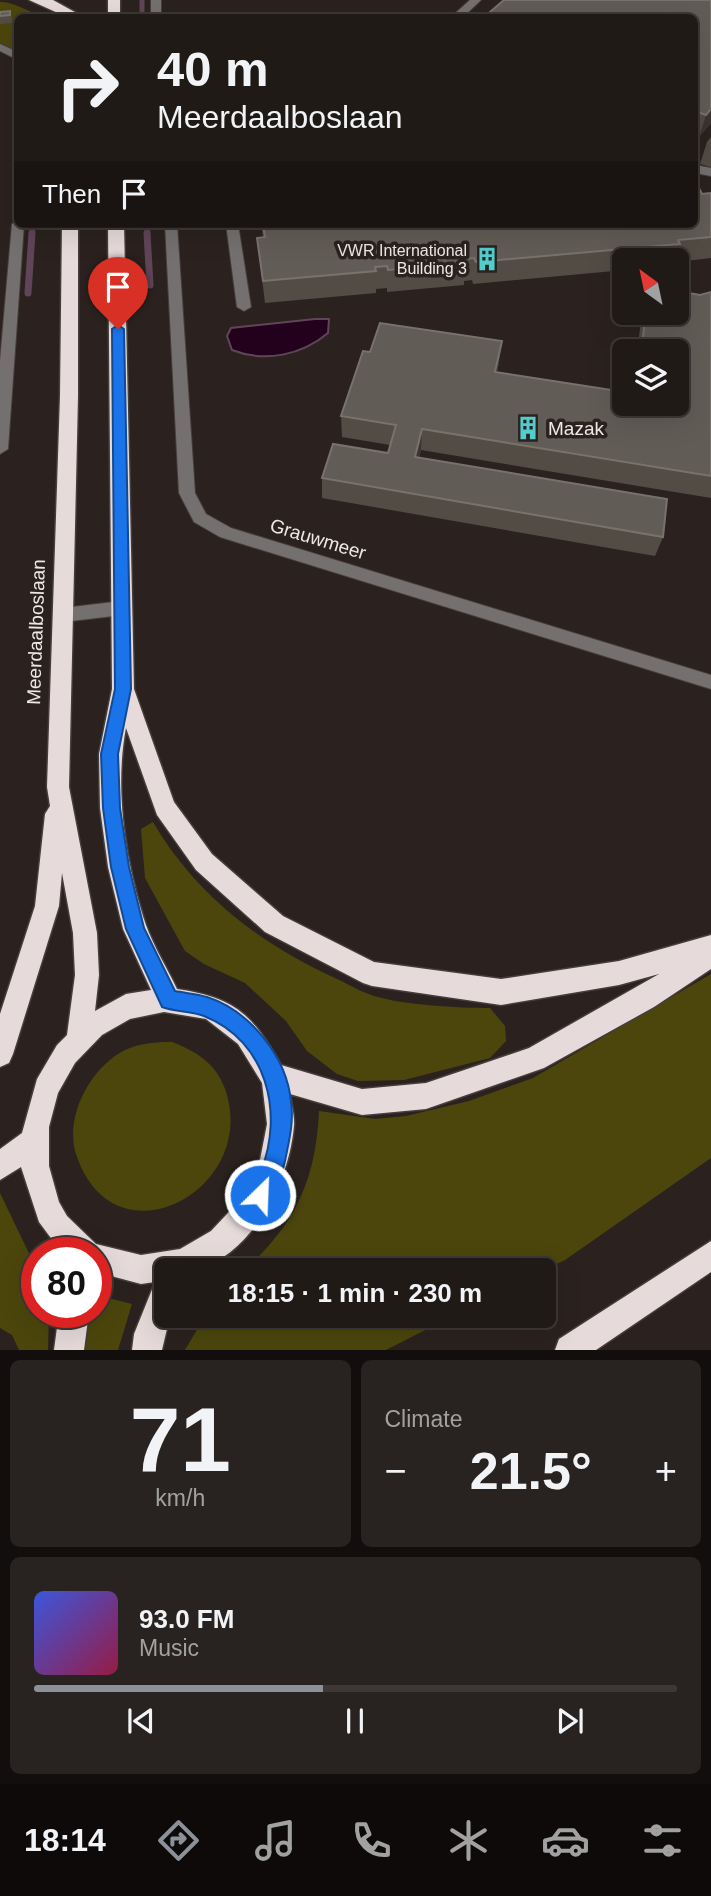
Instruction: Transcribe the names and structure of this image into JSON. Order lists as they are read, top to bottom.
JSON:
{
  "streets": {
    "highway": ["Meerdaalboslaan"],
    "street": ["Grauwmeer"]
  },
  "places": {
    "building": ["VWR International Building 3", "Mazak"]
  },
  "north": "top left",
  "page": {
    "turn": ["40 m", "Meerdaalboslaan"],
    "then": "Then",
    "limit": "80",
    "trip": "18:15 · 1 min · 230 m",
    "tile": [
      ["71", "km/h"],
      "Climate"
    ],
    "heat": ["−", "21.5°", "+"],
    "song": ["93.0 FM", "Music"],
    "tabs": "18:14"
  }
}
